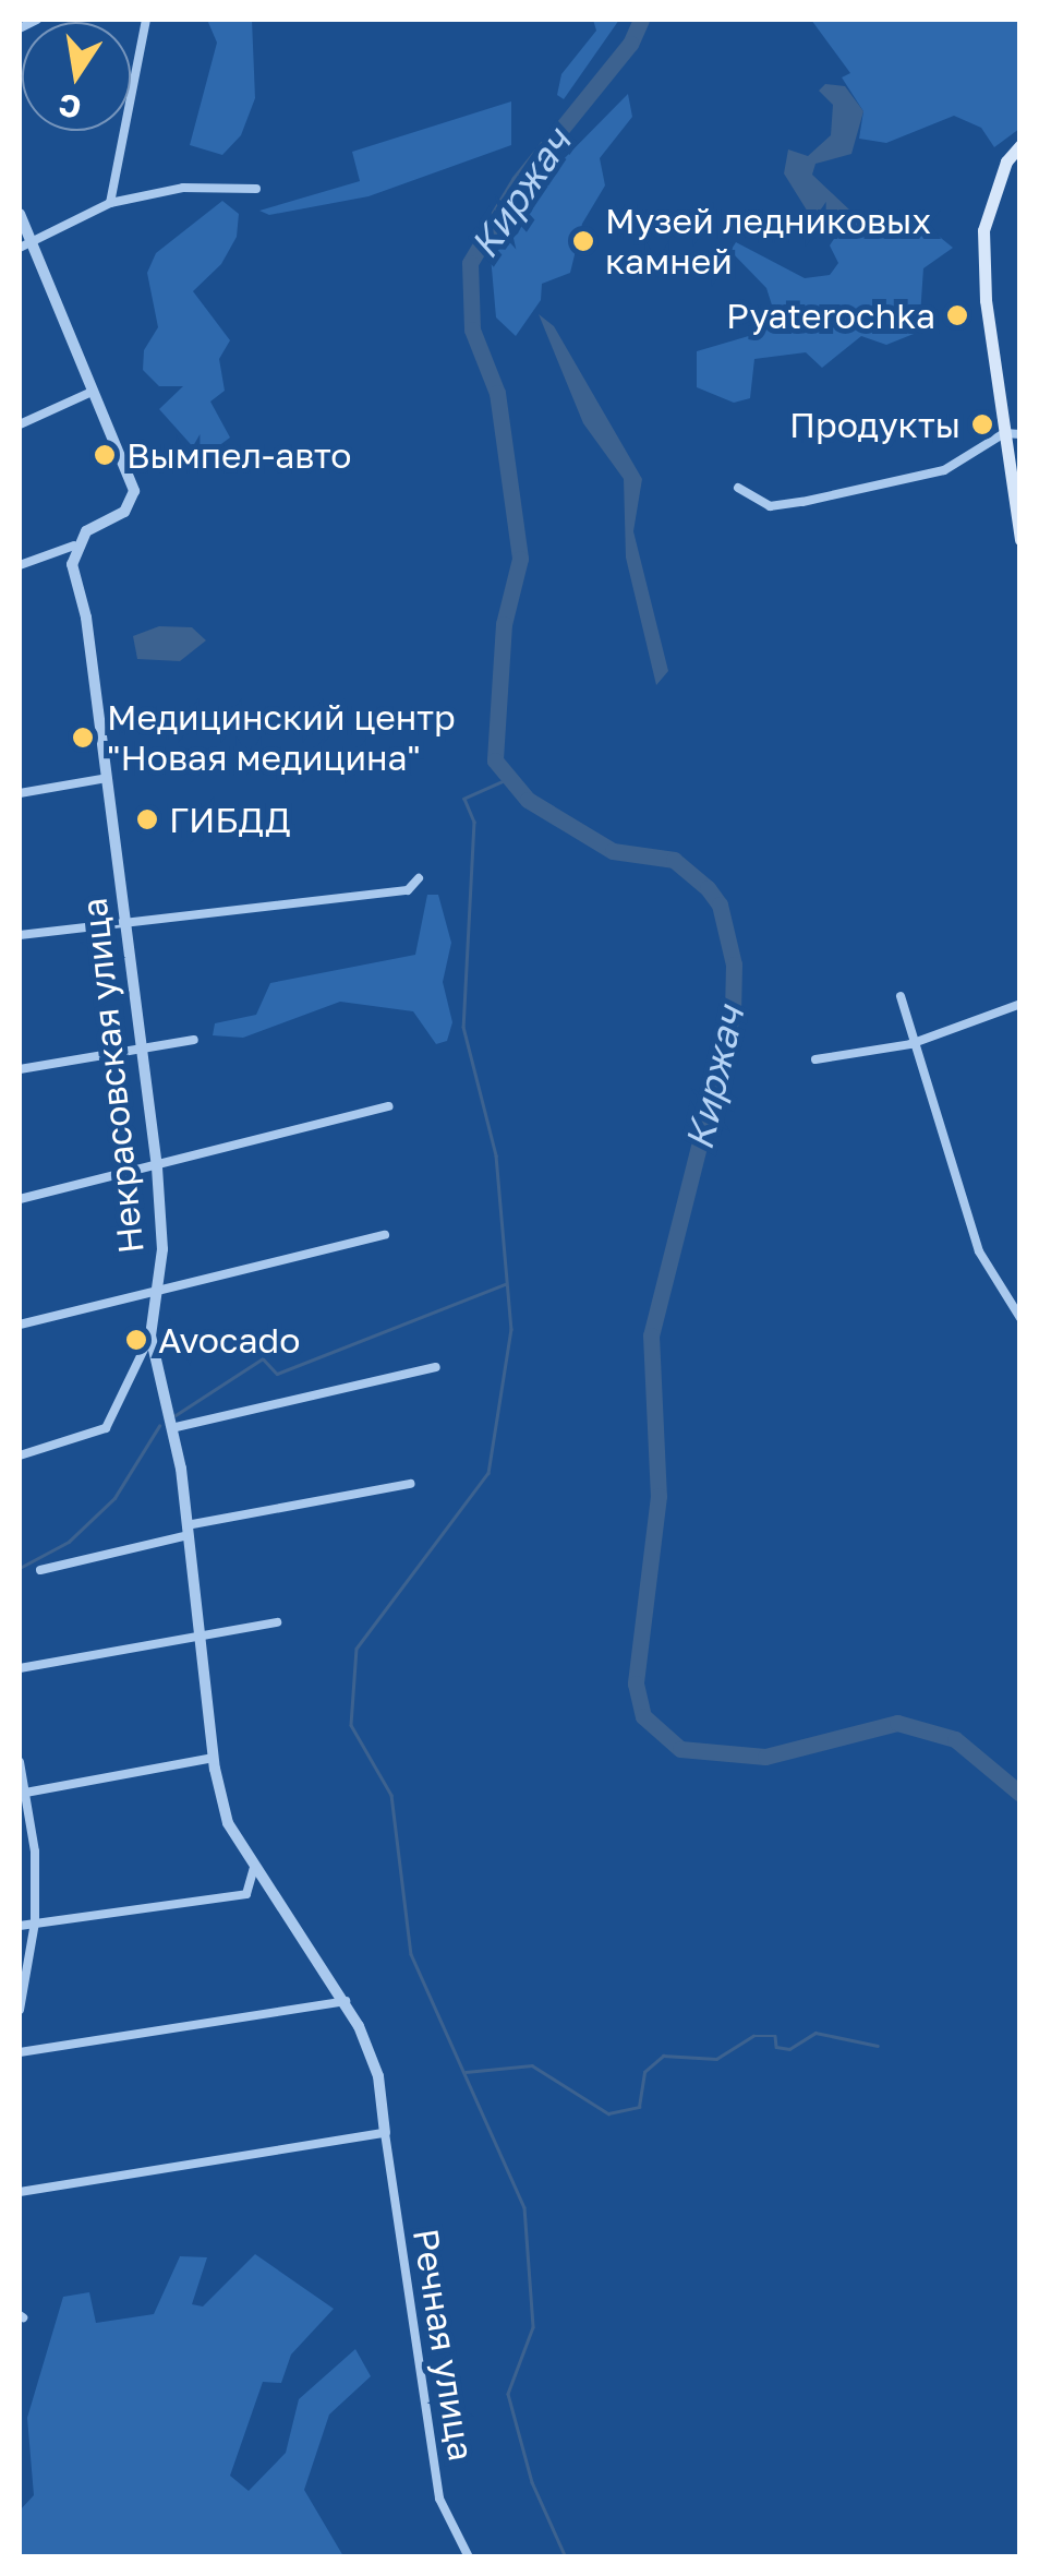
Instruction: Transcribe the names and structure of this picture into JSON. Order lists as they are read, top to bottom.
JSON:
{
  "streets": {
    "street": ["Некрасовская улица", "Речная улица"]
  },
  "crossings": [
    ["Некрасовская улица", "Речная улица"]
  ],
  "water": ["Киржач"],
  "places": [
    "Музей ледниковых камней",
    "Pyaterochka",
    "Продукты",
    "Вымпел-авто",
    "Медицинский центр \"Новая медицина\"",
    "ГИБДД",
    "Avocado"
  ],
  "north": "bottom"
}
